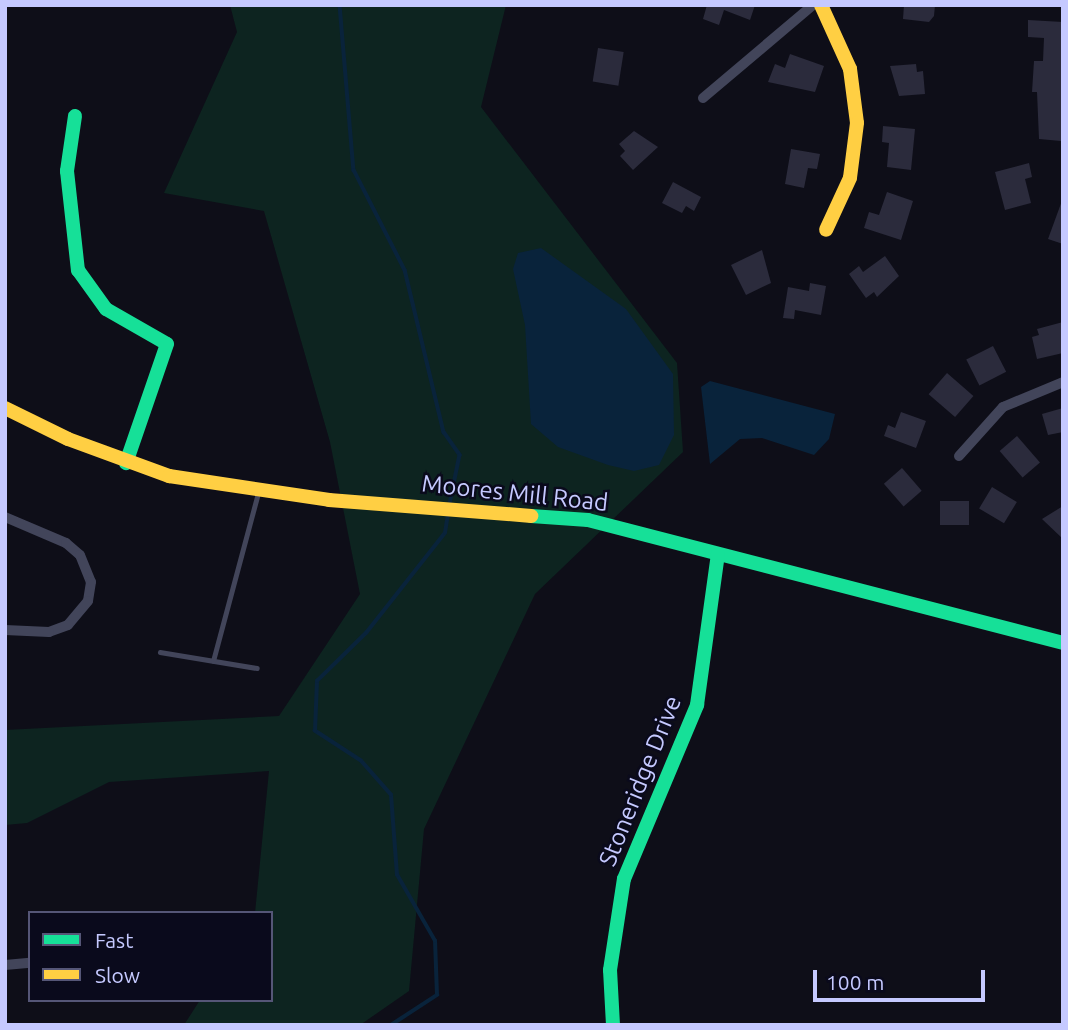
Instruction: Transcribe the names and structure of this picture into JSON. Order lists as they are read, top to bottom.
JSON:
{
  "streets": {
    "street": ["Moores Mill Road", "Stoneridge Drive"]
  },
  "crossings": [
    ["Moores Mill Road", "Stoneridge Drive"]
  ],
  "legend": ["Fast", "Slow"],
  "scale_bar": "100 m"
}
